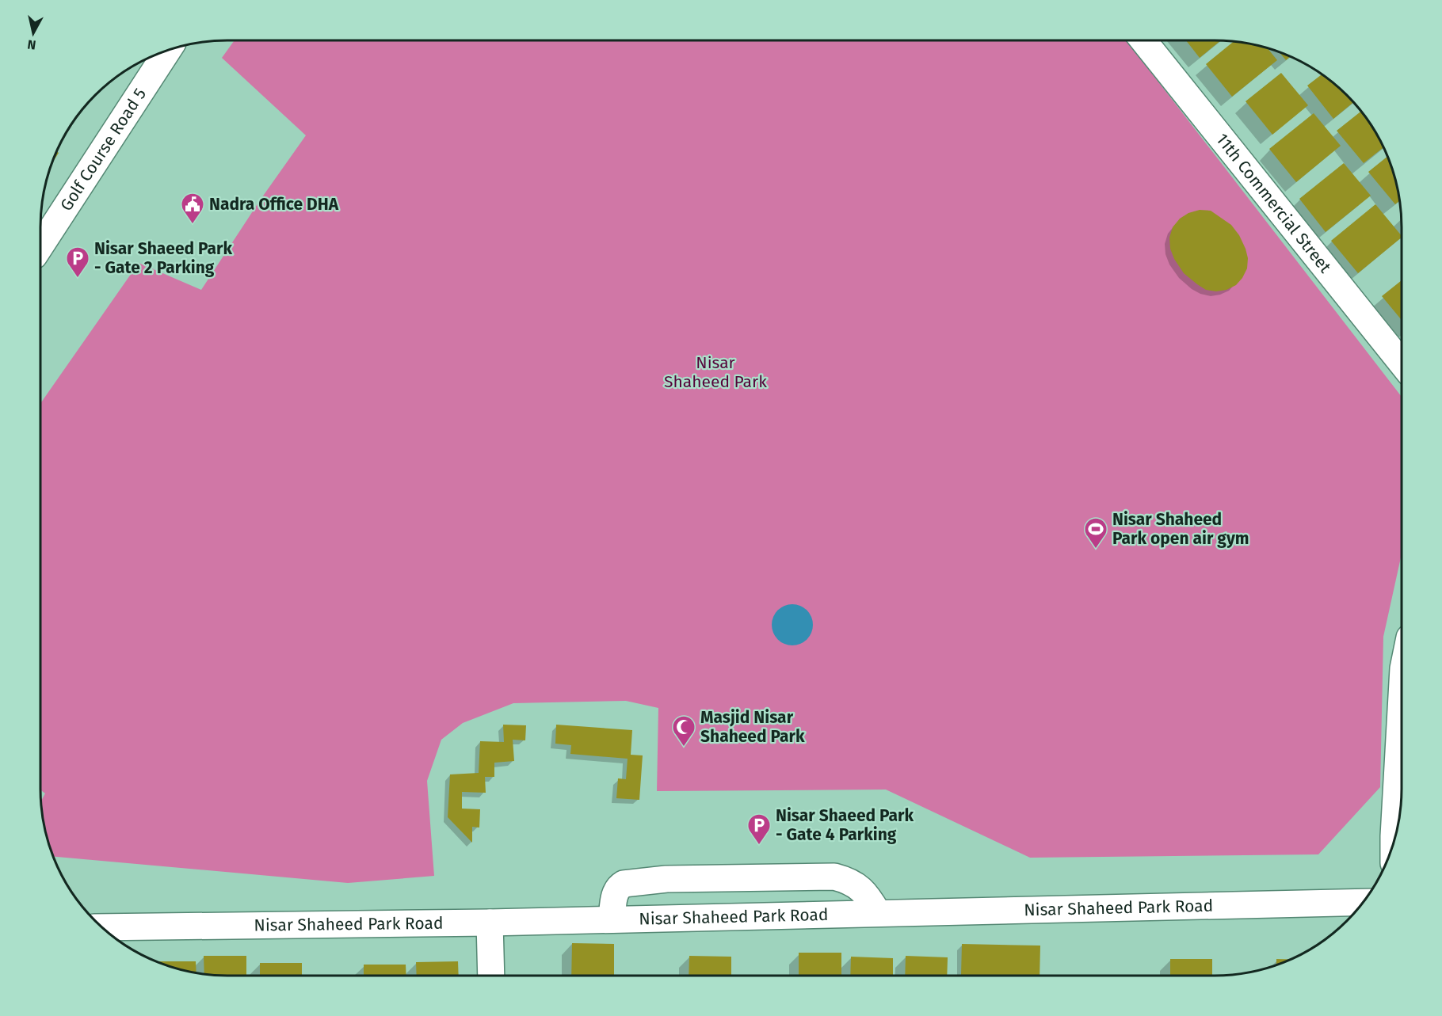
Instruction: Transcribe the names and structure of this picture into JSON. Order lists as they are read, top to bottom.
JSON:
{
  "streets": {
    "street": ["Golf Course Road 5", "11th Commercial Street", "Nisar Shaheed Park Road"]
  },
  "parks": ["Nisar Shaheed Park"],
  "places": {
    "public building": ["Nadra Office DHA"],
    "parking": ["Nisar Shaeed Park - Gate 2 Parking", "Nisar Shaeed Park - Gate 4 Parking"],
    "sports": ["Nisar Shaheed Park open air gym"],
    "mosque": ["Masjid Nisar Shaheed Park"]
  },
  "north": "bottom"
}
